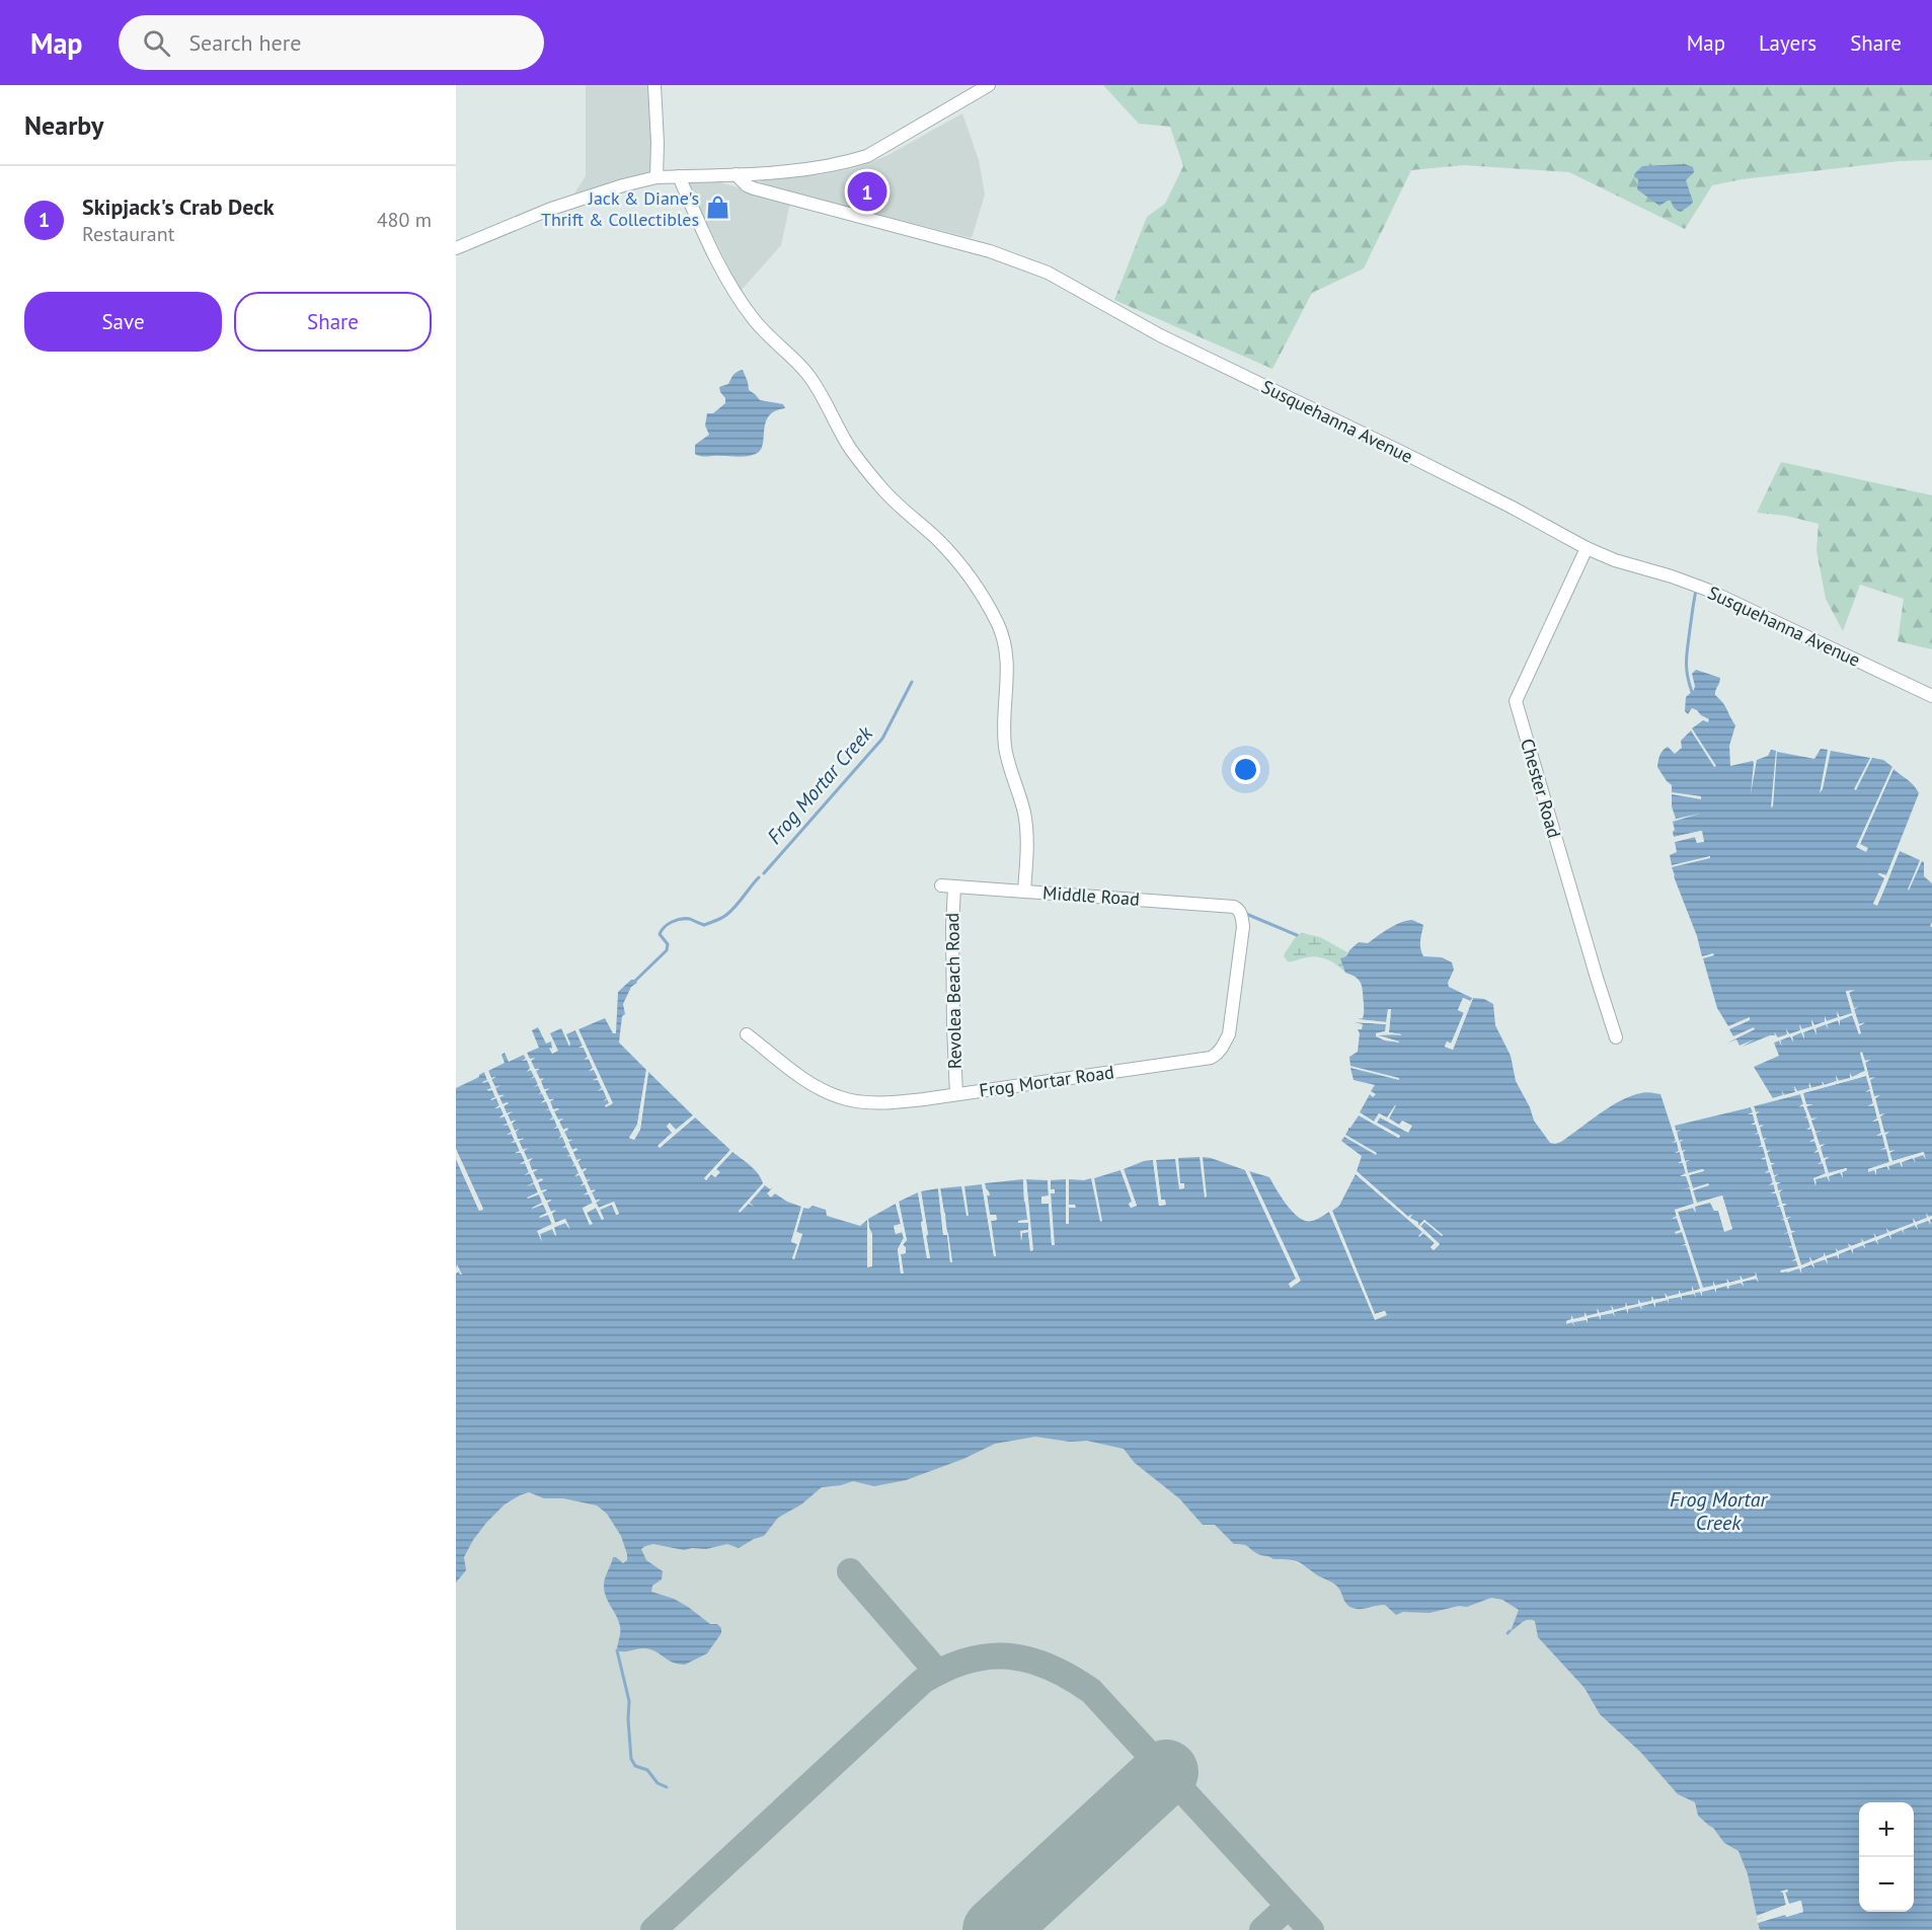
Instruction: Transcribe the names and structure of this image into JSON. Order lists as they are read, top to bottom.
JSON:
{
  "streets": {
    "street": [
      "Susquehanna Avenue",
      "Chester Road",
      "Middle Road",
      "Revolea Beach Road",
      "Frog Mortar Road"
    ]
  },
  "crossings": [
    ["Susquehanna Avenue", "Chester Road"],
    ["Middle Road", "Revolea Beach Road"],
    ["Middle Road", "Frog Mortar Road"],
    ["Revolea Beach Road", "Frog Mortar Road"]
  ],
  "water": ["Frog Mortar Creek"],
  "places": {
    "shop": ["Jack & Diane's Thrift & Collectibles"]
  },
  "page": {
    "header": "Map",
    "search": "Search here",
    "nav": ["Map", "Layers", "Share"],
    "heading": "Nearby",
    "list": [
      {
        "mark": "1",
        "name": "Skipjack's Crab Deck",
        "note": "Restaurant",
        "value": "480 m"
      }
    ],
    "pins": "1",
    "buttons": ["Save", "Share"],
    "map_buttons": ["+", "−"]
  }
}
